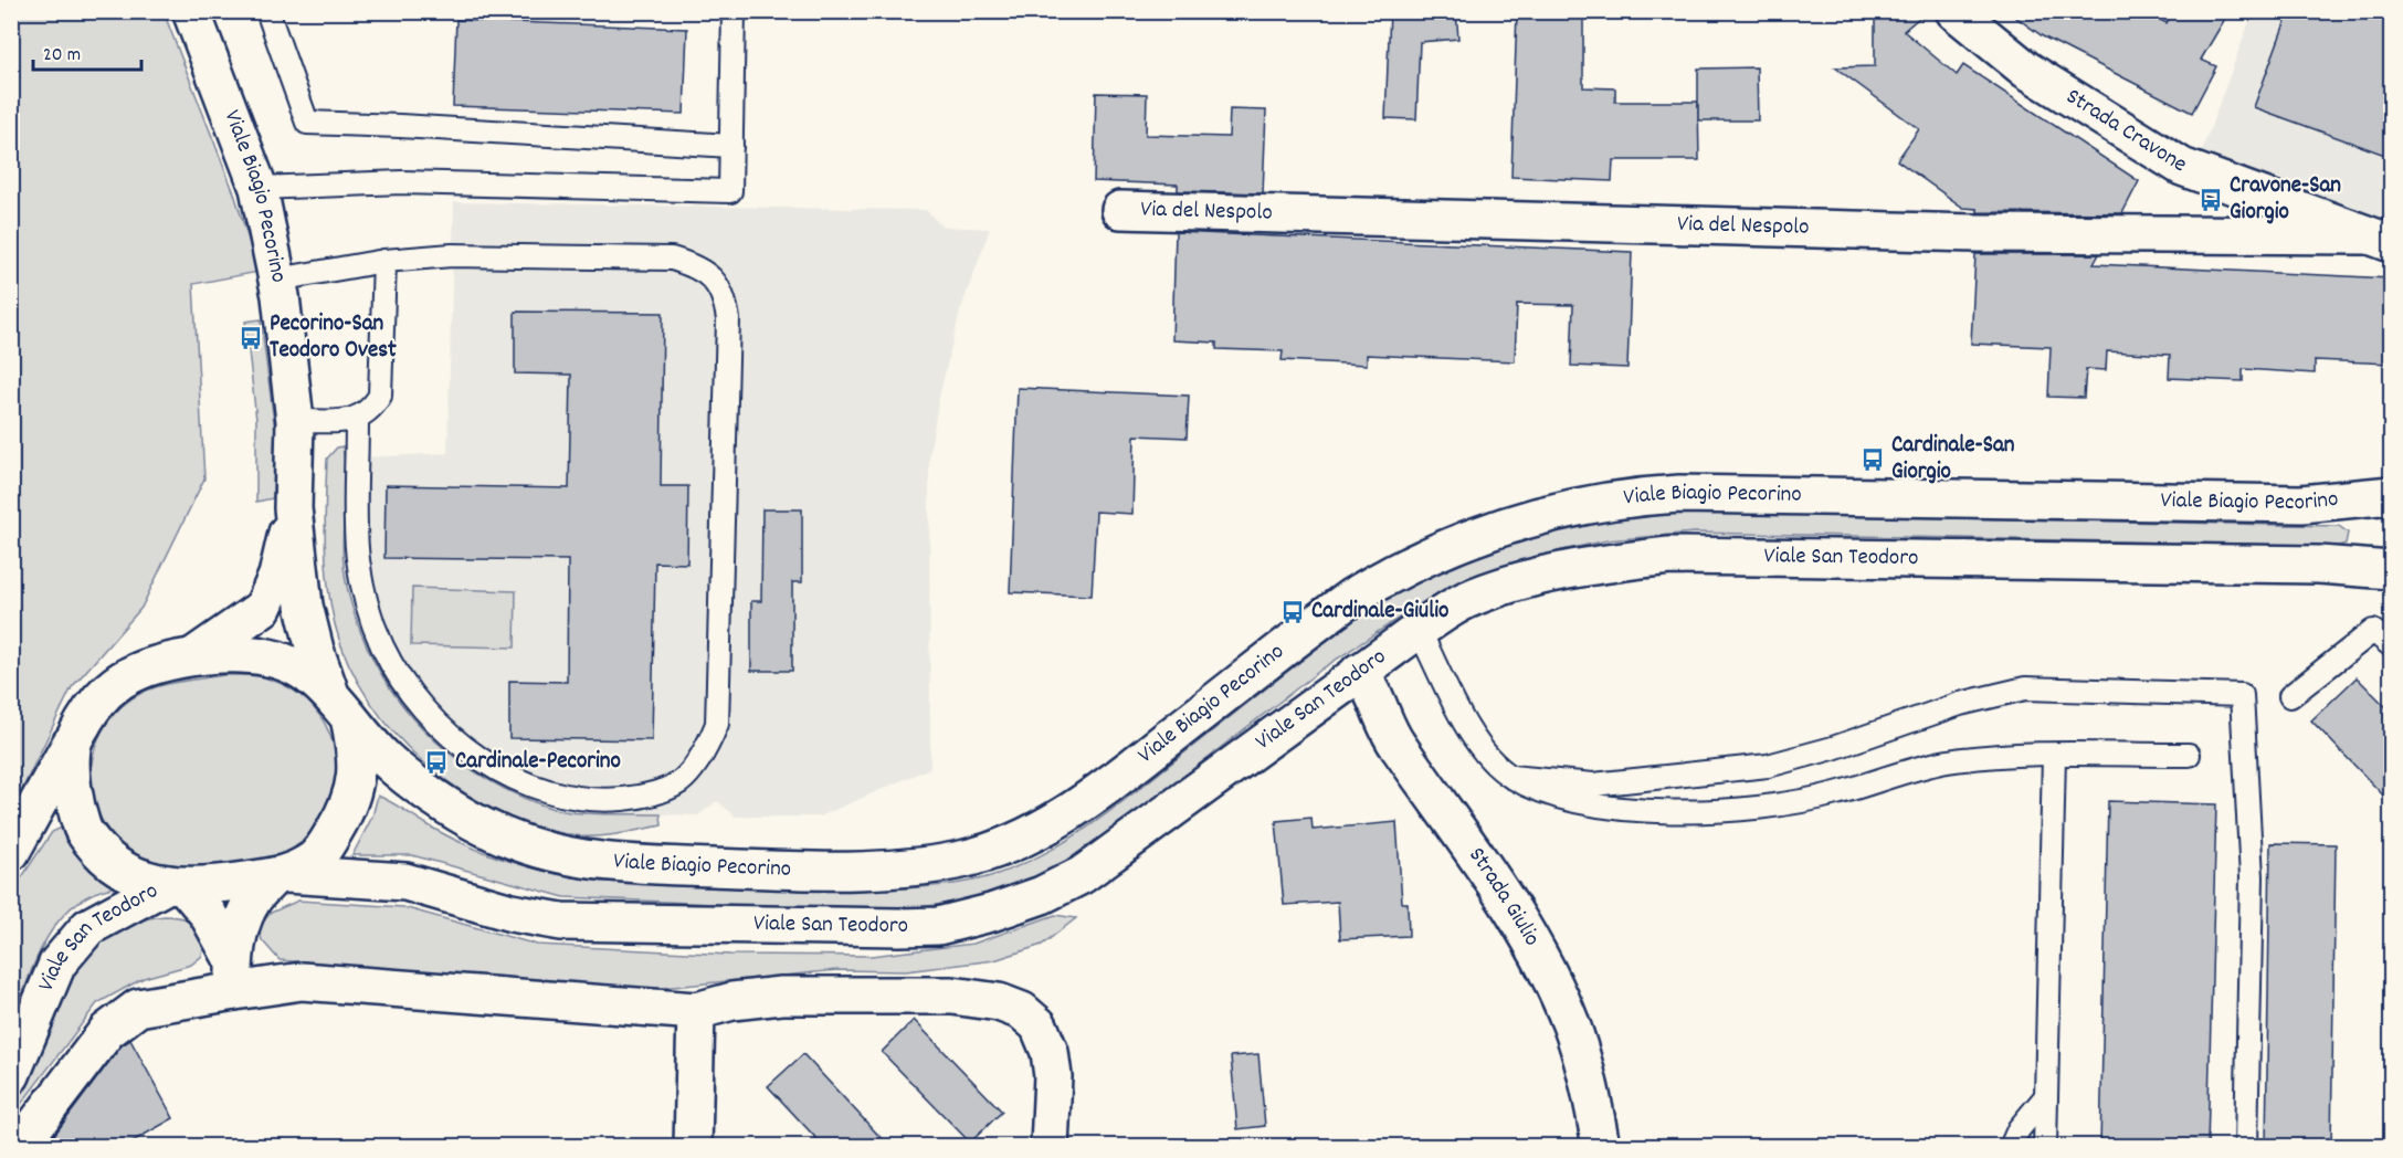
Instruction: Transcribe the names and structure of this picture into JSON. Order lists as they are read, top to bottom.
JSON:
{
  "streets": {
    "main road": [
      "Strada Cravone",
      "Viale Biagio Pecorino",
      "Via del Nespolo",
      "Viale San Teodoro",
      "Strada Giulio"
    ]
  },
  "crossings": [
    ["Strada Cravone", "Via del Nespolo"],
    ["Viale San Teodoro", "Strada Giulio"]
  ],
  "places": {
    "bus stop": [
      "Cravone-San Giorgio",
      "Pecorino-San Teodoro Ovest",
      "Cardinale-San Giorgio",
      "Cardinale-Giulio",
      "Cardinale-Pecorino"
    ]
  },
  "scale_bar": "20 m"
}
